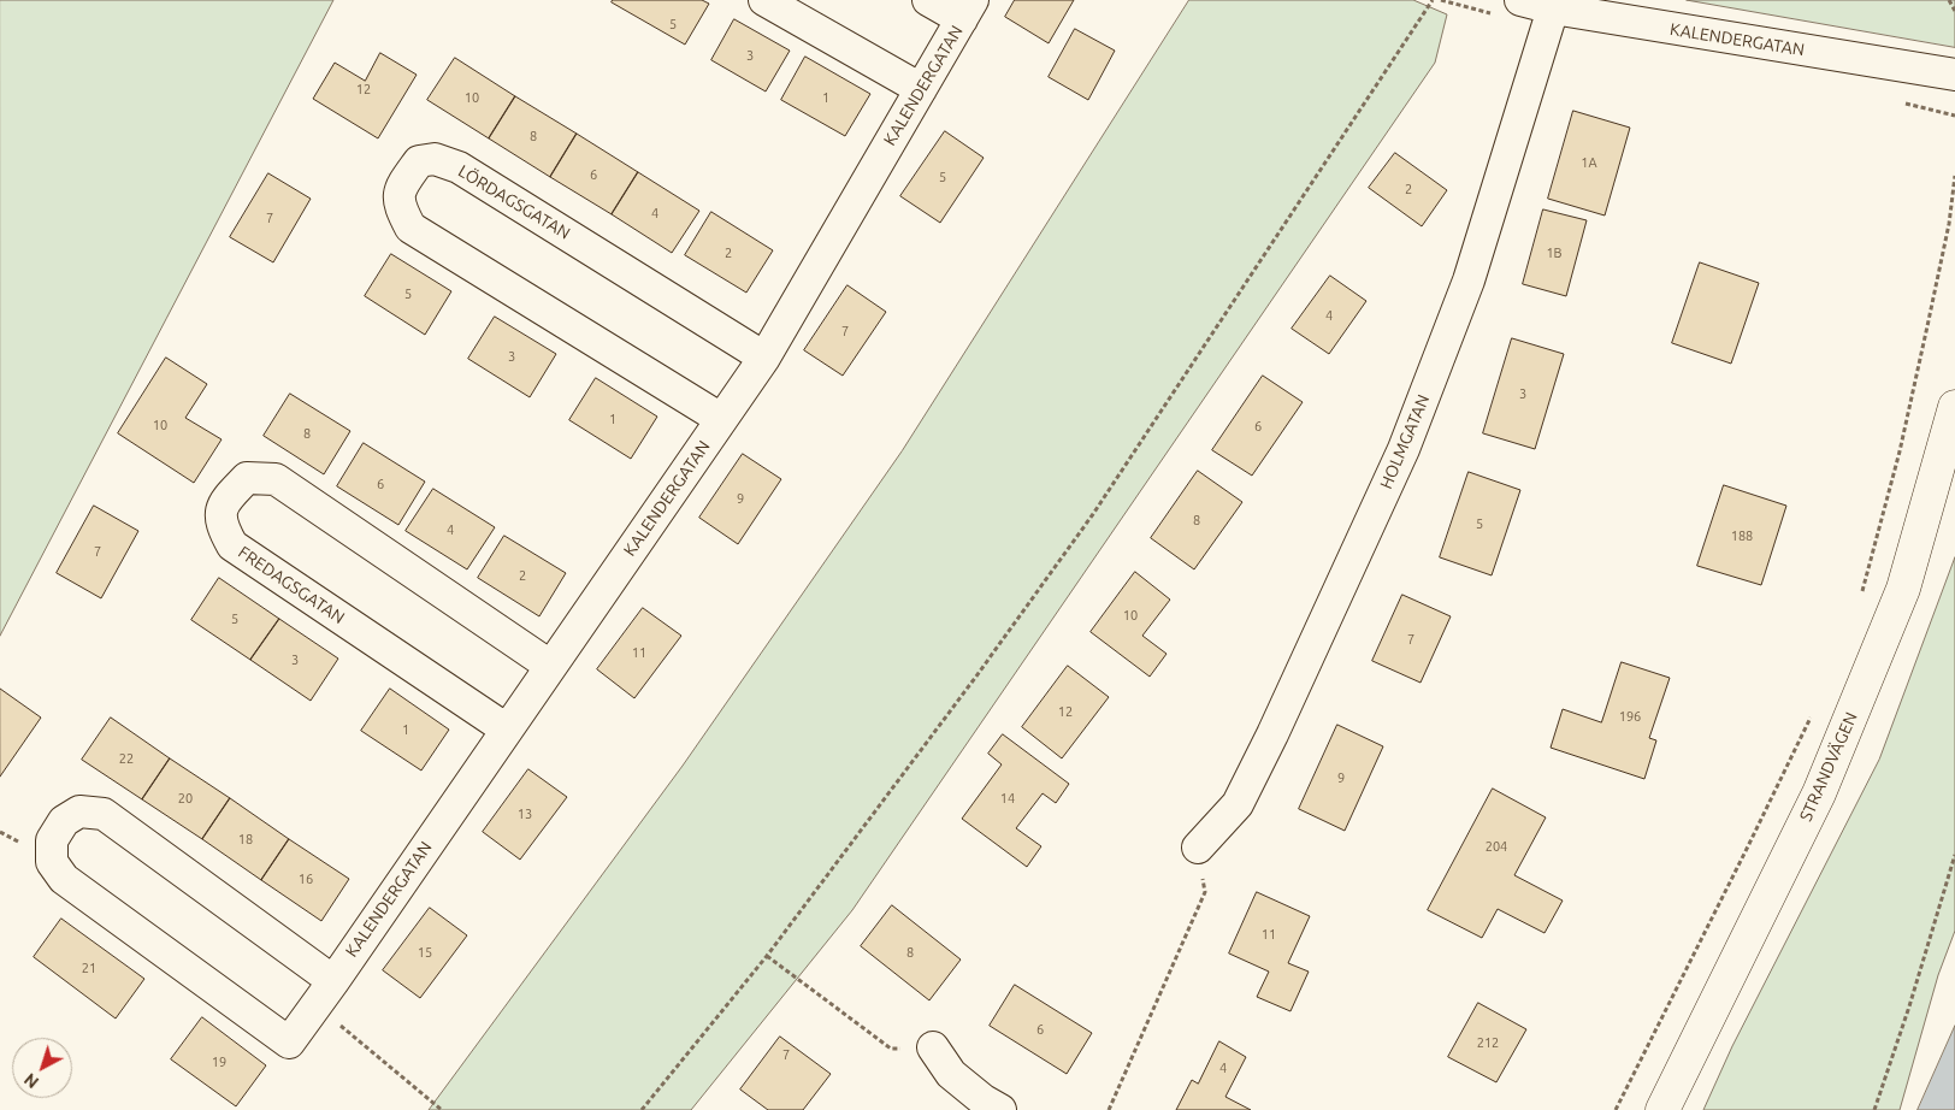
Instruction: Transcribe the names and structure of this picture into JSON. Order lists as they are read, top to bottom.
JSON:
{
  "streets": {
    "street": [
      "KALENDERGATAN",
      "LÖRDAGSGATAN",
      "HOLMGATAN",
      "FREDAGSGATAN",
      "STRANDVÄGEN"
    ]
  },
  "crossings": [
    ["KALENDERGATAN", "LÖRDAGSGATAN"],
    ["KALENDERGATAN", "HOLMGATAN"],
    ["KALENDERGATAN", "FREDAGSGATAN"]
  ],
  "house_numbers": [
    "5",
    "3",
    "12",
    "10",
    "1",
    "8",
    "1A",
    "6",
    "5",
    "2",
    "4",
    "7",
    "2",
    "1B",
    "5",
    "4",
    "7",
    "3",
    "3",
    "1",
    "10",
    "6",
    "8",
    "6",
    "9",
    "8",
    "5",
    "4",
    "188",
    "7",
    "2",
    "10",
    "5",
    "7",
    "11",
    "3",
    "12",
    "196",
    "1",
    "22",
    "9",
    "20",
    "14",
    "13",
    "18",
    "204",
    "16",
    "11",
    "15",
    "8",
    "21",
    "6",
    "212",
    "7",
    "19",
    "4"
  ],
  "north": "bottom left"
}
